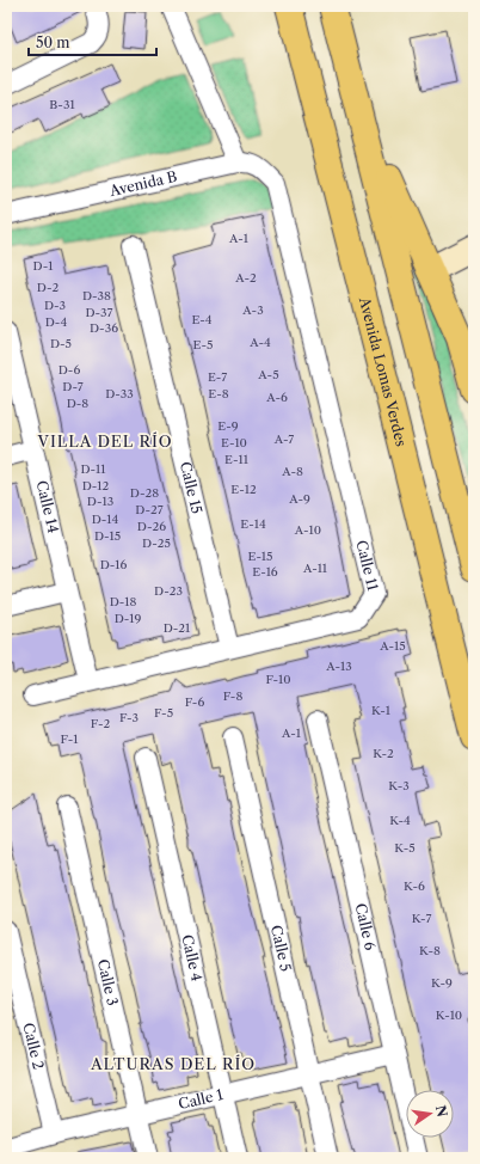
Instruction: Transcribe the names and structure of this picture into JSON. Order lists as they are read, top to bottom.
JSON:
{
  "streets": {
    "highway": ["Avenida Lomas Verdes"],
    "street": [
      "Avenida B",
      "Calle 15",
      "Calle 14",
      "Calle 11",
      "Calle 6",
      "Calle 5",
      "Calle 4",
      "Calle 3",
      "Calle 2",
      "Calle 1"
    ]
  },
  "crossings": [
    ["Avenida B", "Calle 11"],
    ["Calle 15", "Calle 11"],
    ["Calle 14", "Calle 11"],
    ["Calle 6", "Calle 1"],
    ["Calle 5", "Calle 1"],
    ["Calle 4", "Calle 1"],
    ["Calle 3", "Calle 1"],
    ["Calle 2", "Calle 1"]
  ],
  "districts": ["VILLA DEL RÍO", "ALTURAS DEL RÍO"],
  "house_numbers": [
    "B-31",
    "A-1",
    "D-1",
    "A-2",
    "D-2",
    "D-38",
    "D-3",
    "A-3",
    "D-37",
    "E-4",
    "D-4",
    "D-36",
    "A-4",
    "D-5",
    "E-5",
    "D-6",
    "A-5",
    "E-7",
    "D-7",
    "D-33",
    "E-8",
    "A-6",
    "D-8",
    "E-9",
    "A-7",
    "E-10",
    "E-11",
    "D-11",
    "A-8",
    "D-12",
    "E-12",
    "D-28",
    "A-9",
    "D-13",
    "D-27",
    "D-14",
    "E-14",
    "D-26",
    "A-10",
    "D-15",
    "D-25",
    "E-15",
    "D-16",
    "A-11",
    "E-16",
    "D-23",
    "D-18",
    "D-19",
    "D-21",
    "A-15",
    "A-13",
    "F-10",
    "F-8",
    "F-6",
    "K-1",
    "F-5",
    "F-3",
    "F-2",
    "A-1",
    "F-1",
    "K-2",
    "K-3",
    "K-4",
    "K-5",
    "K-6",
    "K-7",
    "K-8",
    "K-9",
    "K-10"
  ],
  "scale_bar": "50 m",
  "north": "right"
}
